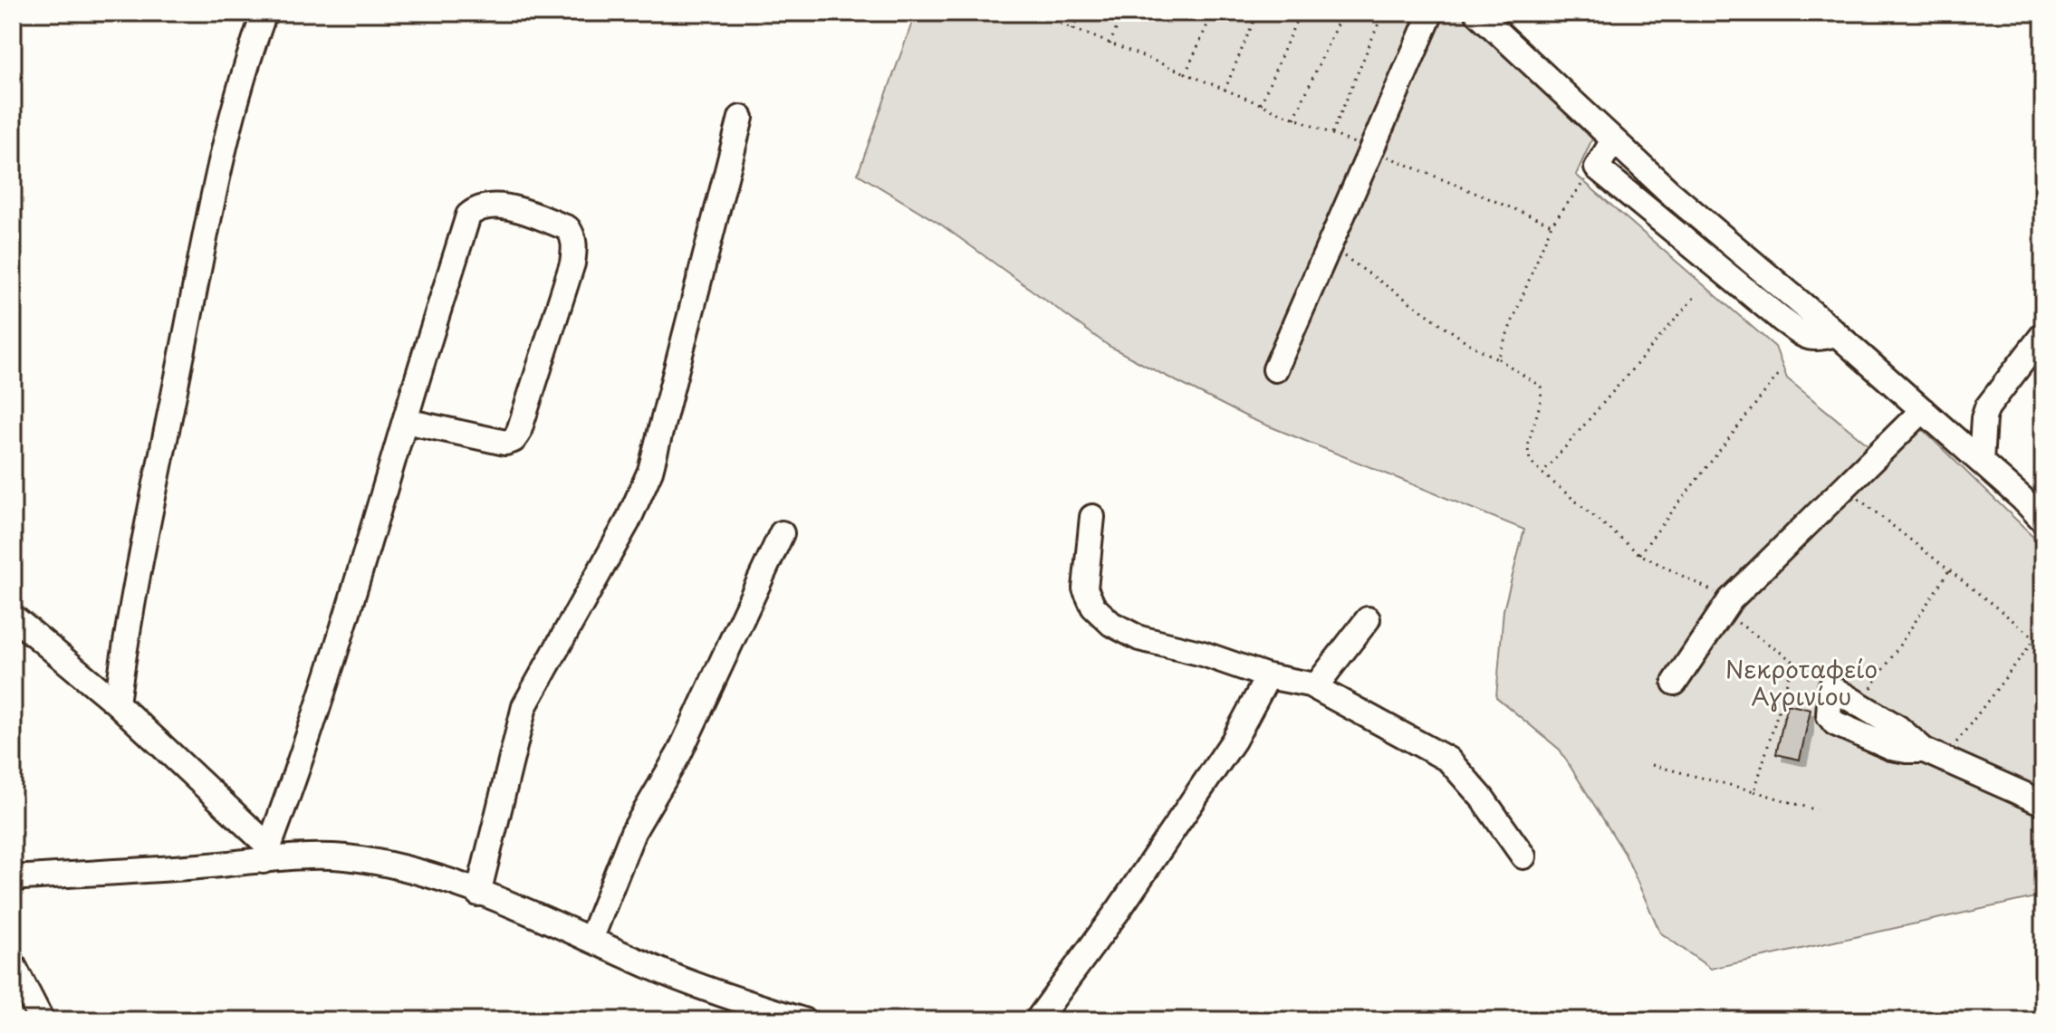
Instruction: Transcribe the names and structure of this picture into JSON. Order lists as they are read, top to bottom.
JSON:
{
  "parks": ["Νεκροταφείο Αγρινίου"]
}
